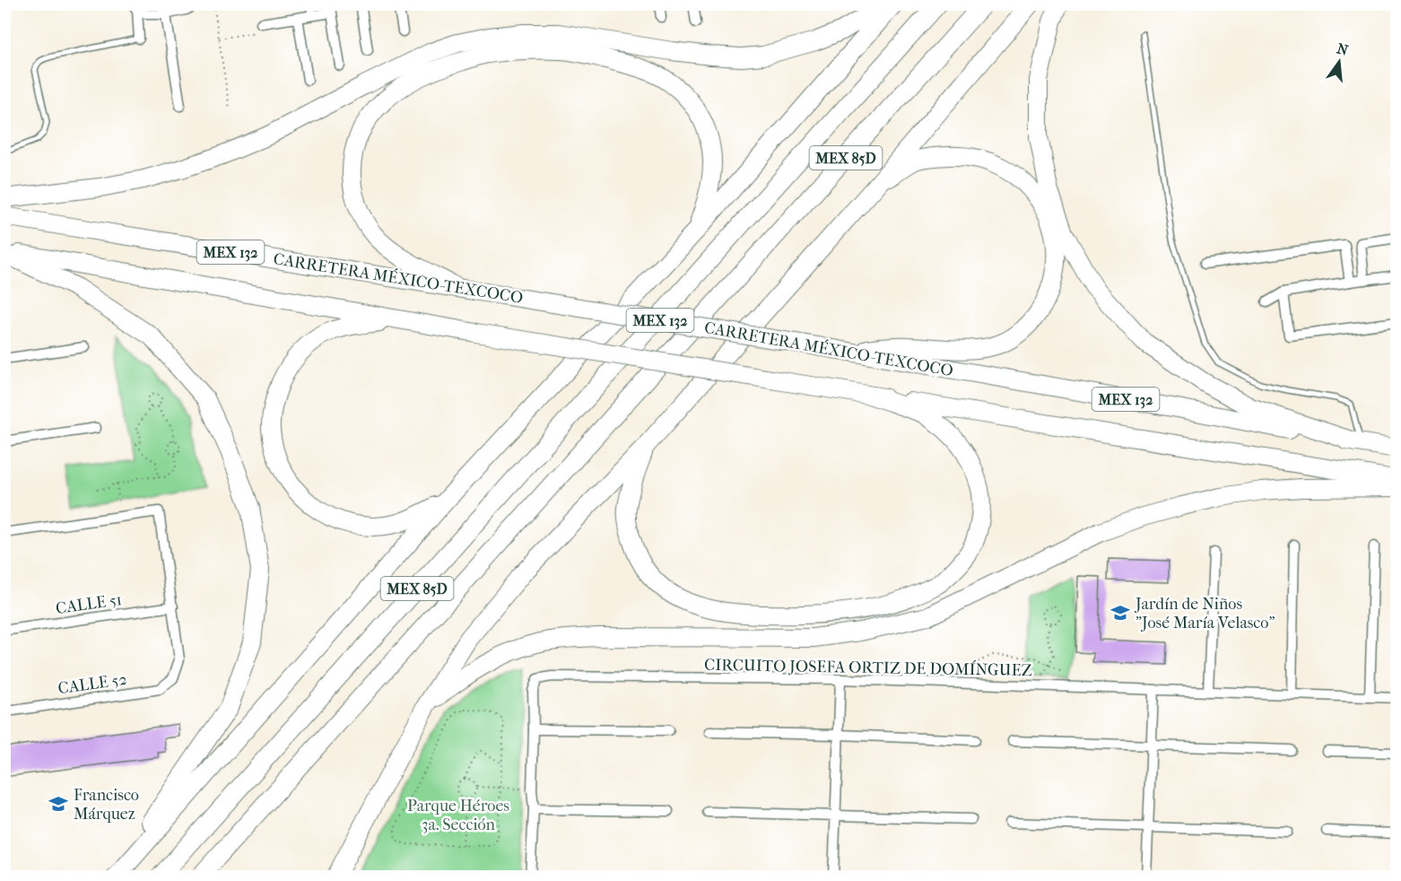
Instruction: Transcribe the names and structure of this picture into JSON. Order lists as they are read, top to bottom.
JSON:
{
  "streets": {
    "highway": ["MEX 85D", "MEX 132", "CARRETERA MÉXICO-TEXCOCO"],
    "street": ["CALLE 51", "CIRCUITO JOSEFA ORTIZ DE DOMÍNGUEZ", "CALLE 52"]
  },
  "crossings": [
    ["CALLE 51", "CALLE 52"]
  ],
  "parks": ["Parque Héroes 3a. Sección"],
  "places": {
    "school or university": ["Jardín de Niños \"José María Velasco\"", "Francisco Márquez"]
  },
  "north": "top"
}
